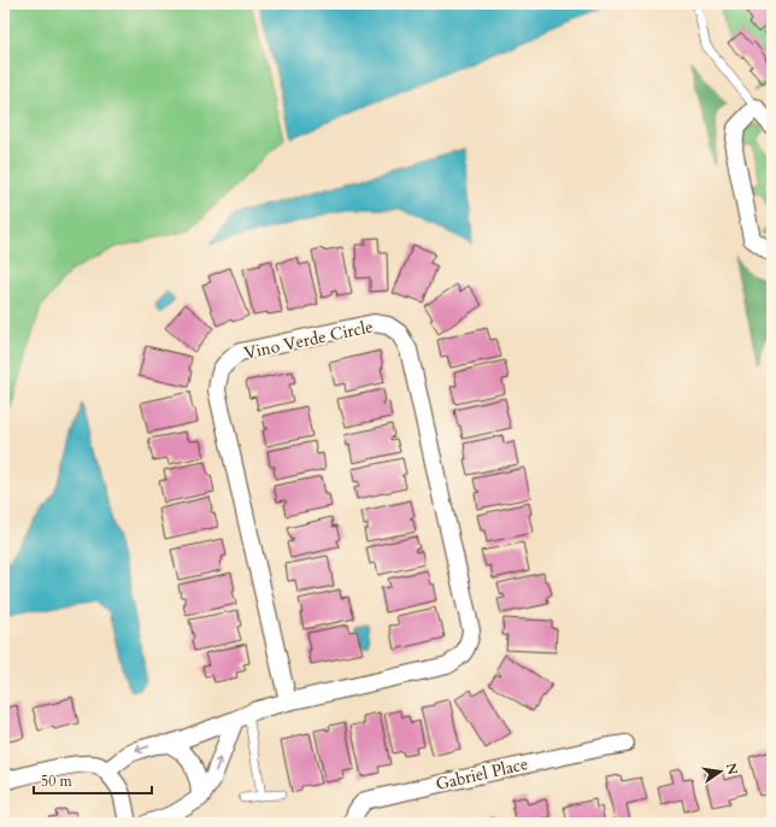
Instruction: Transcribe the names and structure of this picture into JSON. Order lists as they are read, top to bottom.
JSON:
{
  "streets": {
    "street": ["Vino Verde Circle", "Gabriel Place"]
  },
  "scale_bar": "50 m",
  "north": "right"
}
